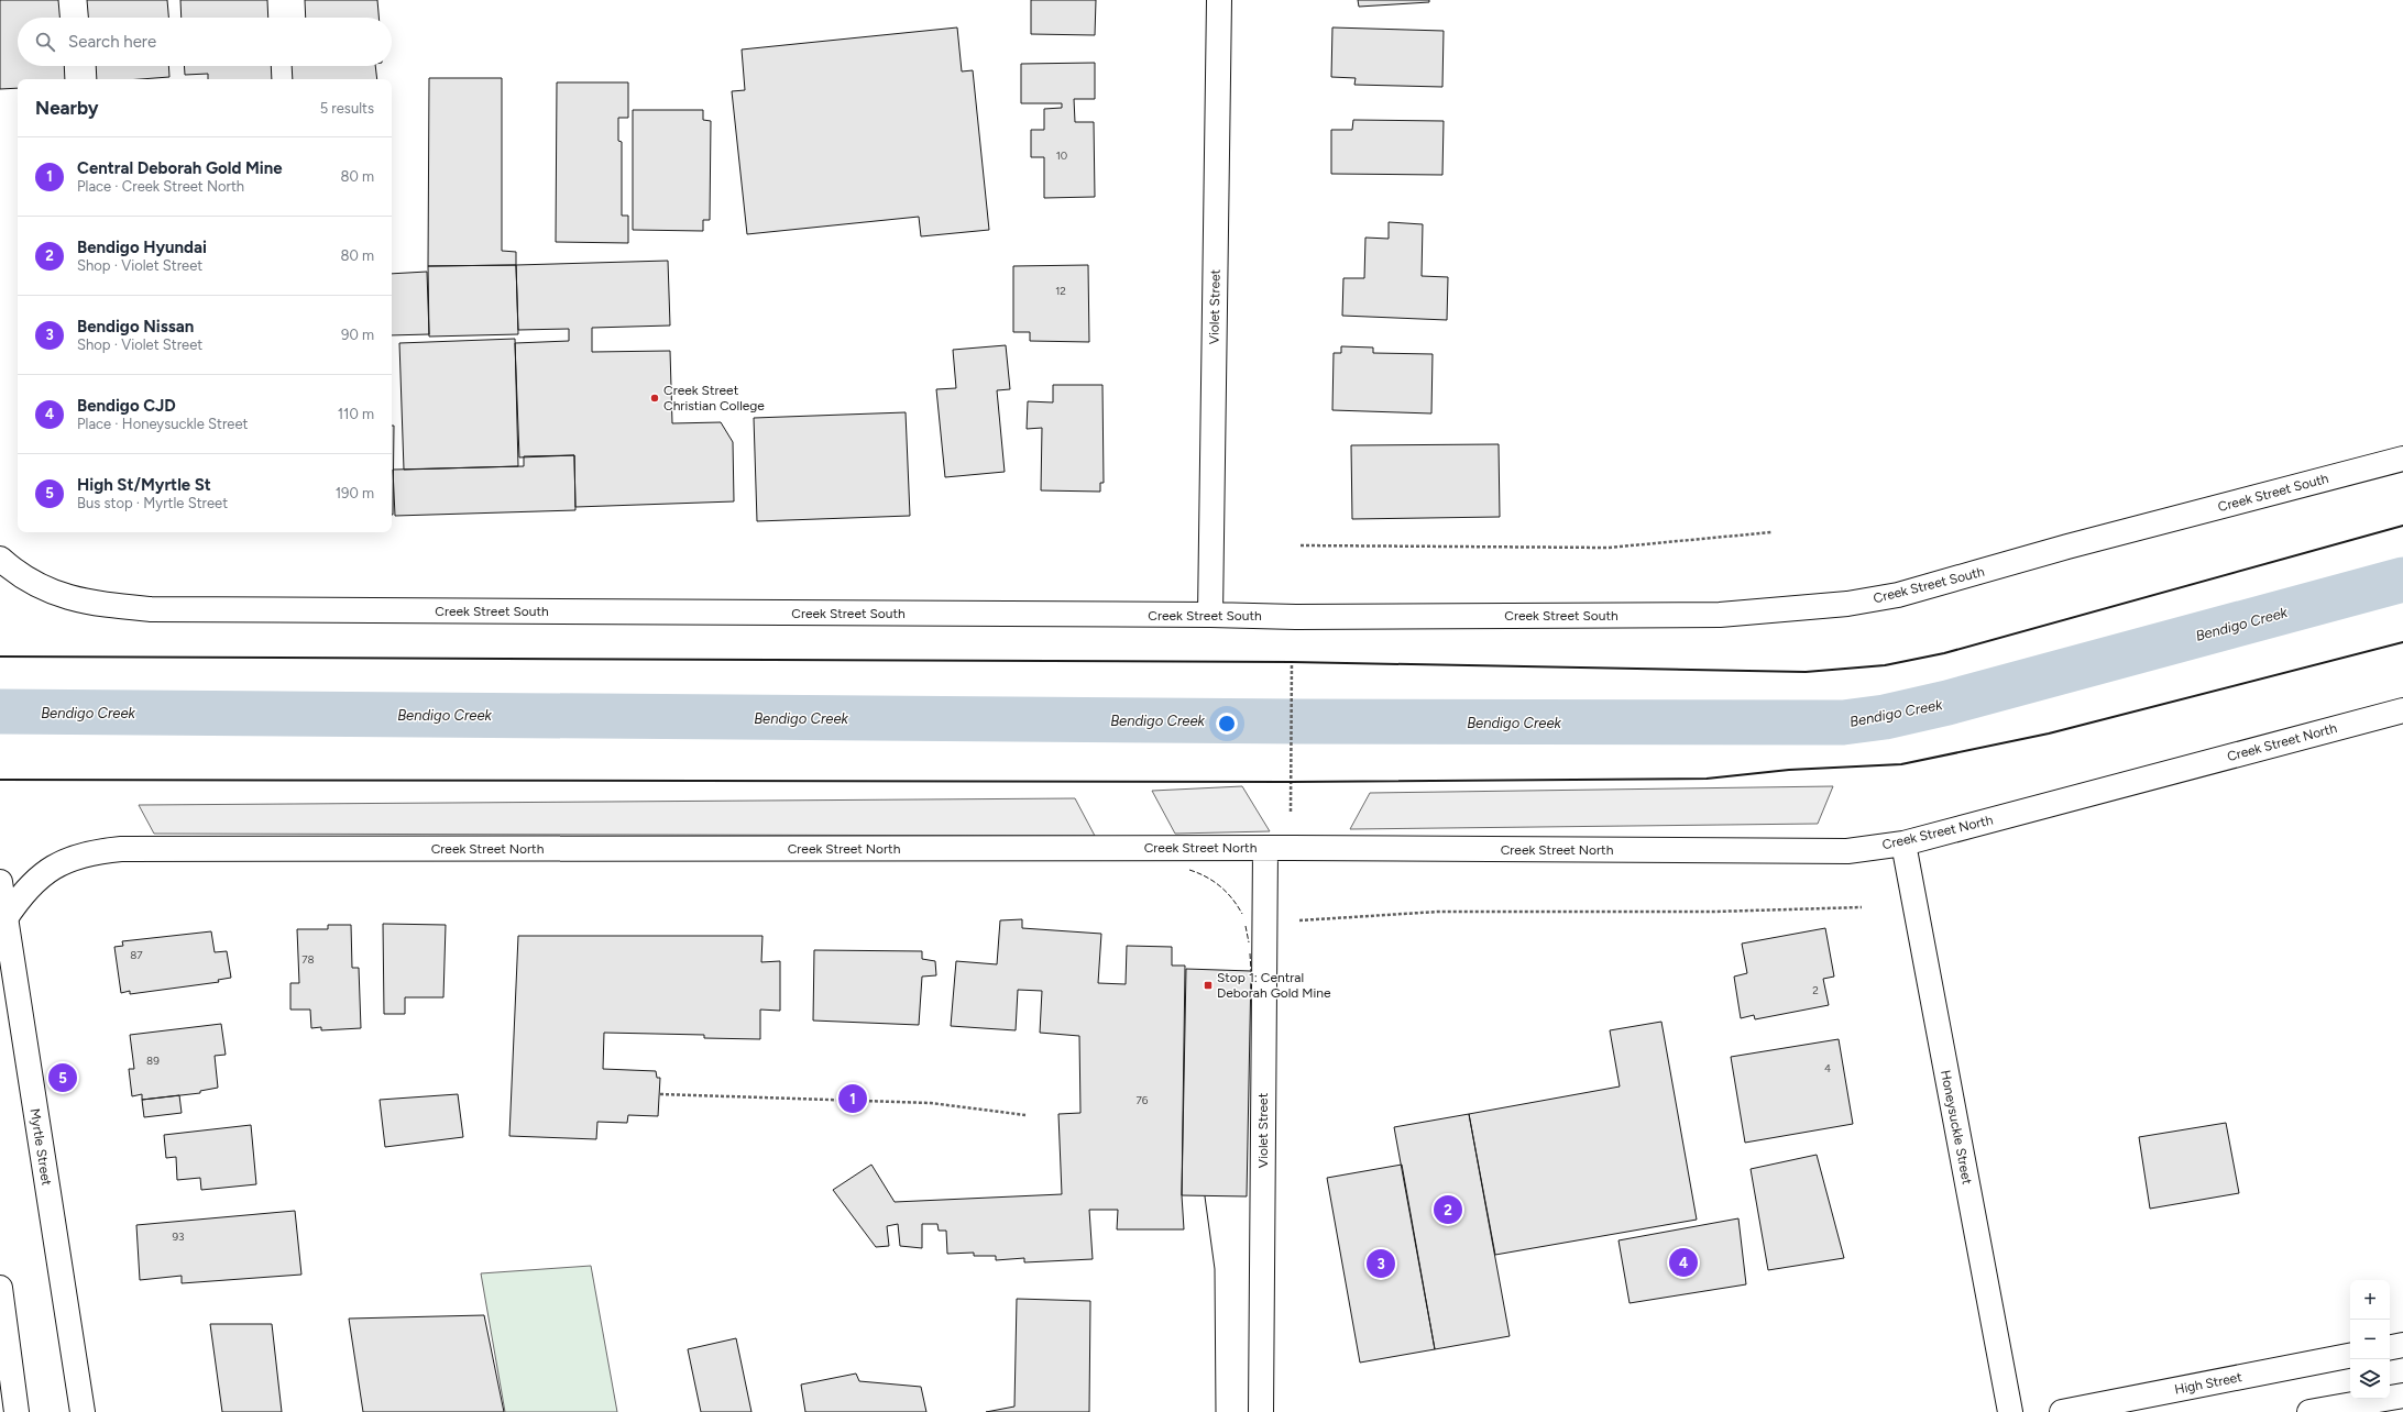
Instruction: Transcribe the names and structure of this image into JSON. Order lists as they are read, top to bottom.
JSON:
{
  "streets": {
    "main road": [
      "Violet Street",
      "Creek Street South",
      "Creek Street North",
      "Honeysuckle Street",
      "Myrtle Street",
      "High Street"
    ]
  },
  "crossings": [
    ["Violet Street", "Creek Street South"],
    ["Violet Street", "Creek Street North"],
    ["Creek Street North", "Honeysuckle Street"],
    ["Creek Street North", "Myrtle Street"]
  ],
  "water": ["Bendigo Creek"],
  "places": {
    "other": ["Creek Street Christian College"],
    "transit": ["Stop 1: Central Deborah Gold Mine"]
  },
  "house_numbers": [
    "10",
    "12",
    "87",
    "78",
    "2",
    "89",
    "4",
    "76",
    "93"
  ],
  "page": {
    "search": "Search here",
    "heading": ["Nearby", "5 results"],
    "list": [
      {
        "mark": "1",
        "name": "Central Deborah Gold Mine",
        "note": "Place · Creek Street North",
        "value": "80 m"
      },
      {
        "mark": "2",
        "name": "Bendigo Hyundai",
        "note": "Shop · Violet Street",
        "value": "80 m"
      },
      {
        "mark": "3",
        "name": "Bendigo Nissan",
        "note": "Shop · Violet Street",
        "value": "90 m"
      },
      {
        "mark": "4",
        "name": "Bendigo CJD",
        "note": "Place · Honeysuckle Street",
        "value": "110 m"
      },
      {
        "mark": "5",
        "name": "High St/Myrtle St",
        "note": "Bus stop · Myrtle Street",
        "value": "190 m"
      }
    ],
    "pins": [
      "5",
      "1",
      "2",
      "4",
      "3"
    ],
    "map_buttons": ["+", "−"]
  }
}
